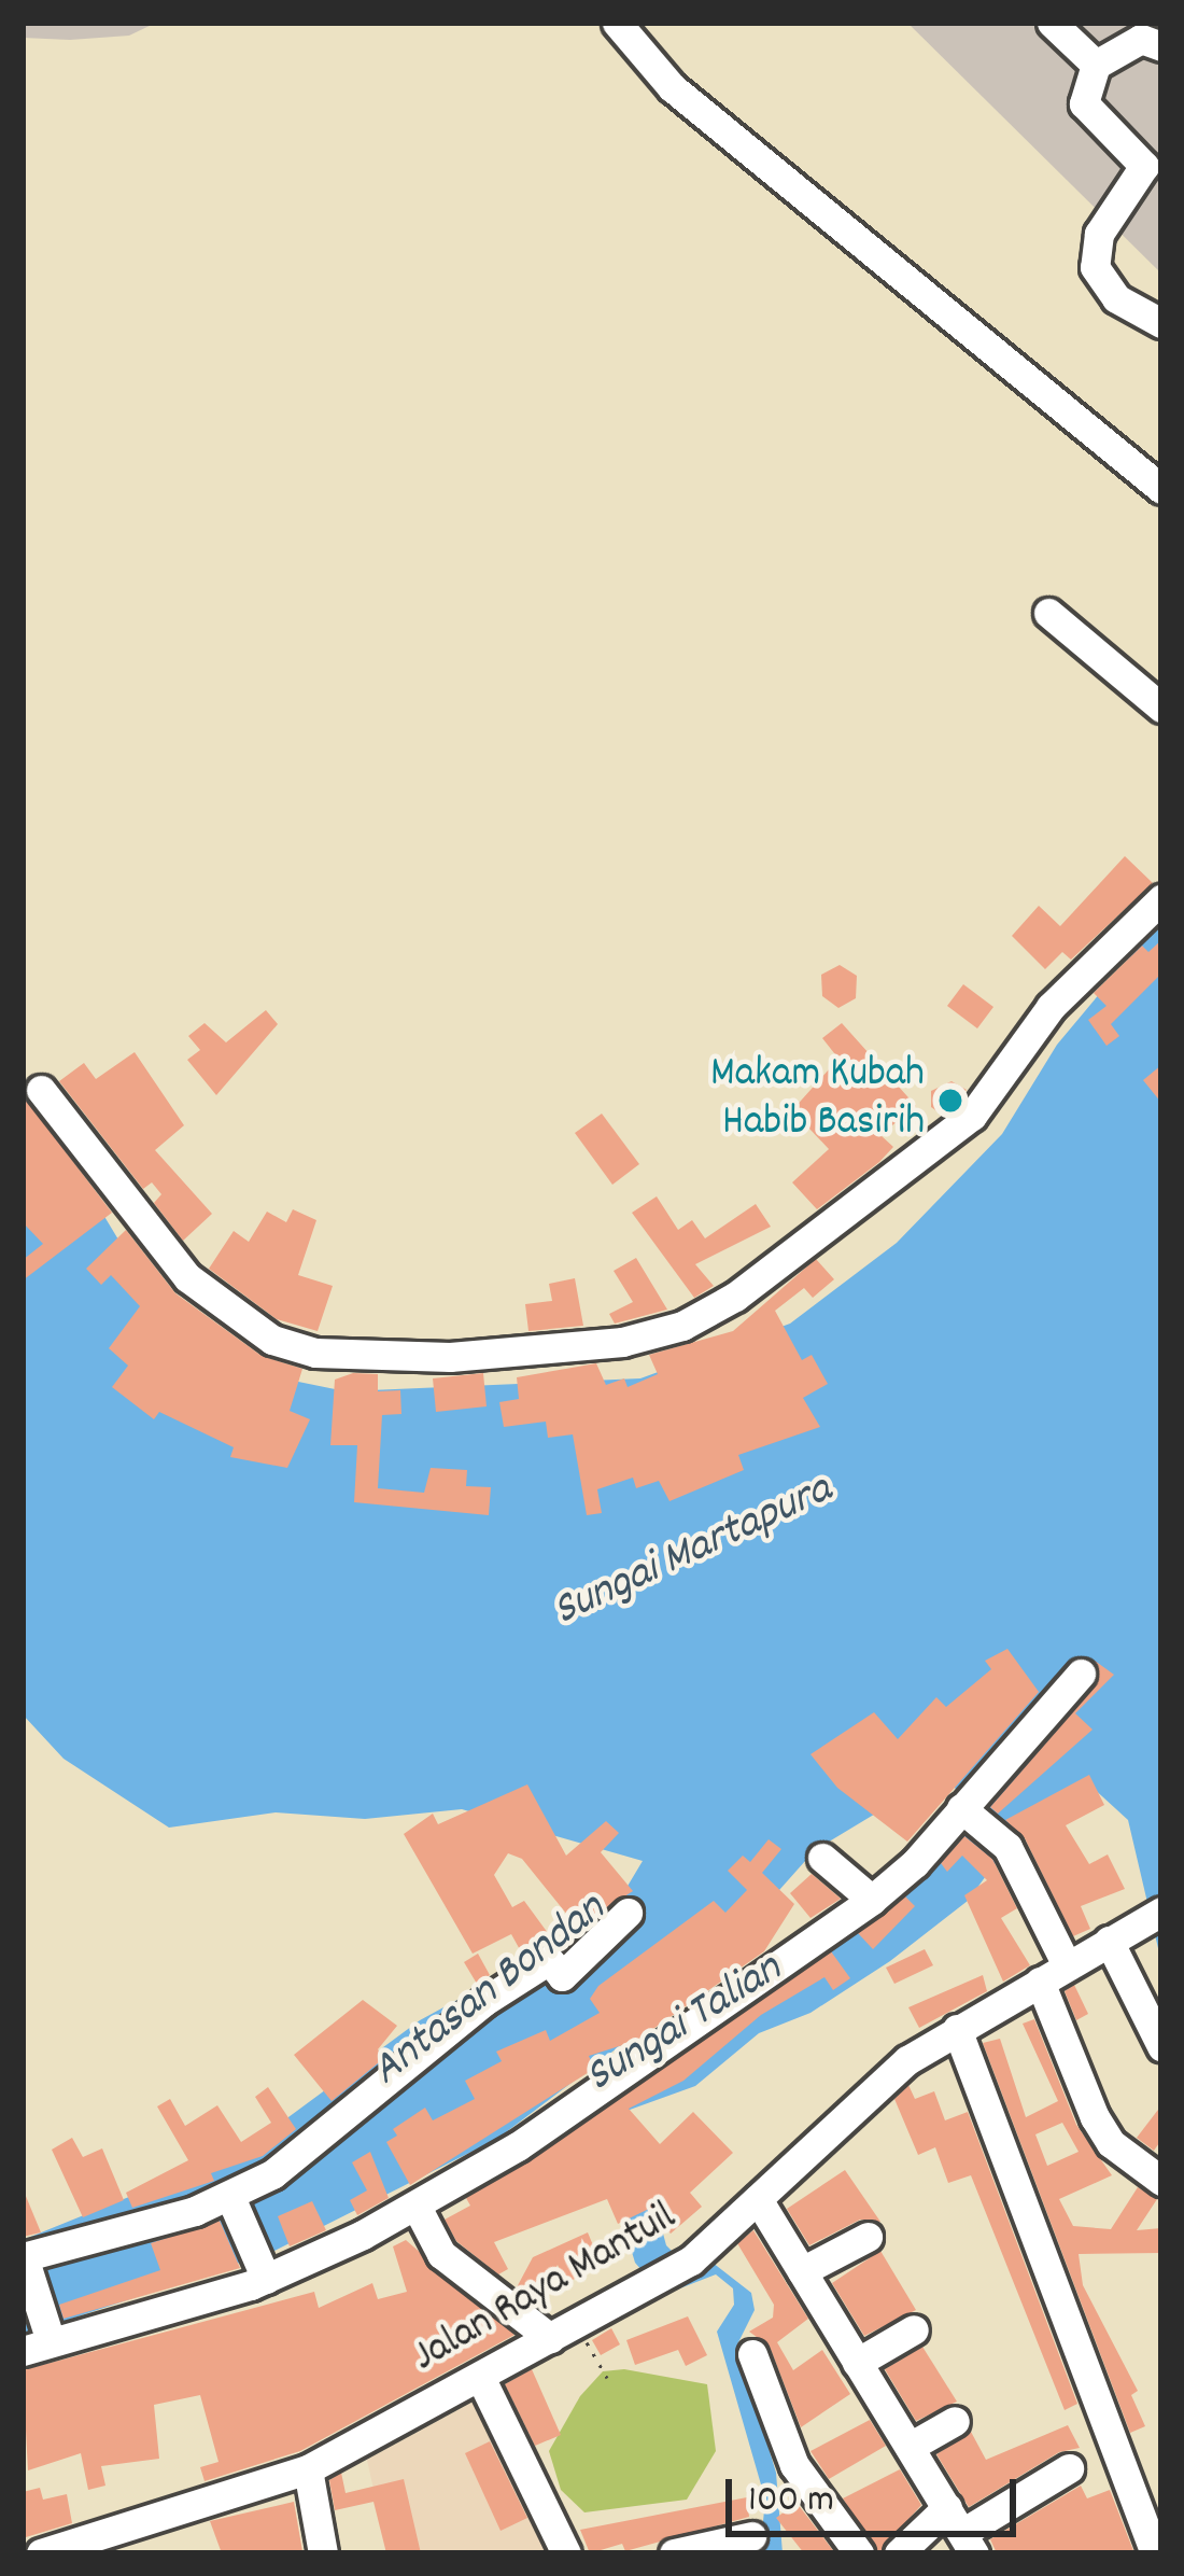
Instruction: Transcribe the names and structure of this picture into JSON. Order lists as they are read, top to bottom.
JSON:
{
  "streets": {
    "street": ["Jalan Raya Mantuil"]
  },
  "water": ["Sungai Martapura", "Antasan Bondan", "Sungai Talian"],
  "places": ["Makam Kubah Habib Basirih"],
  "scale_bar": "100 m"
}
